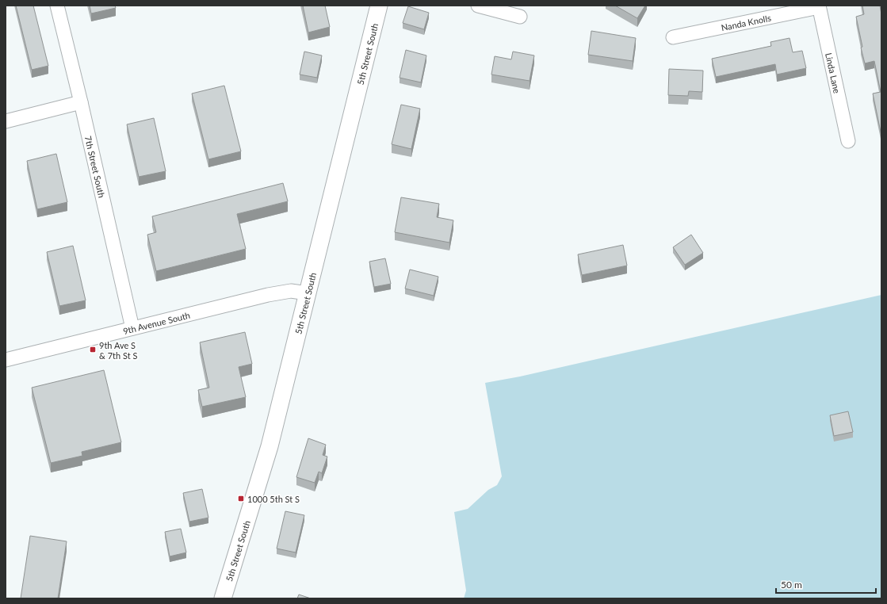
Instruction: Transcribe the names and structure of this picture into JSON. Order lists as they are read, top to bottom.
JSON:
{
  "streets": {
    "street": [
      "Nanda Knolls",
      "5th Street South",
      "Linda Lane",
      "7th Street South",
      "9th Avenue South"
    ]
  },
  "crossings": [
    ["Nanda Knolls", "Linda Lane"],
    ["5th Street South", "9th Avenue South"],
    ["7th Street South", "9th Avenue South"]
  ],
  "places": {
    "transit": ["9th Ave S & 7th St S", "1000 5th St S"]
  },
  "scale_bar": "50 m"
}
